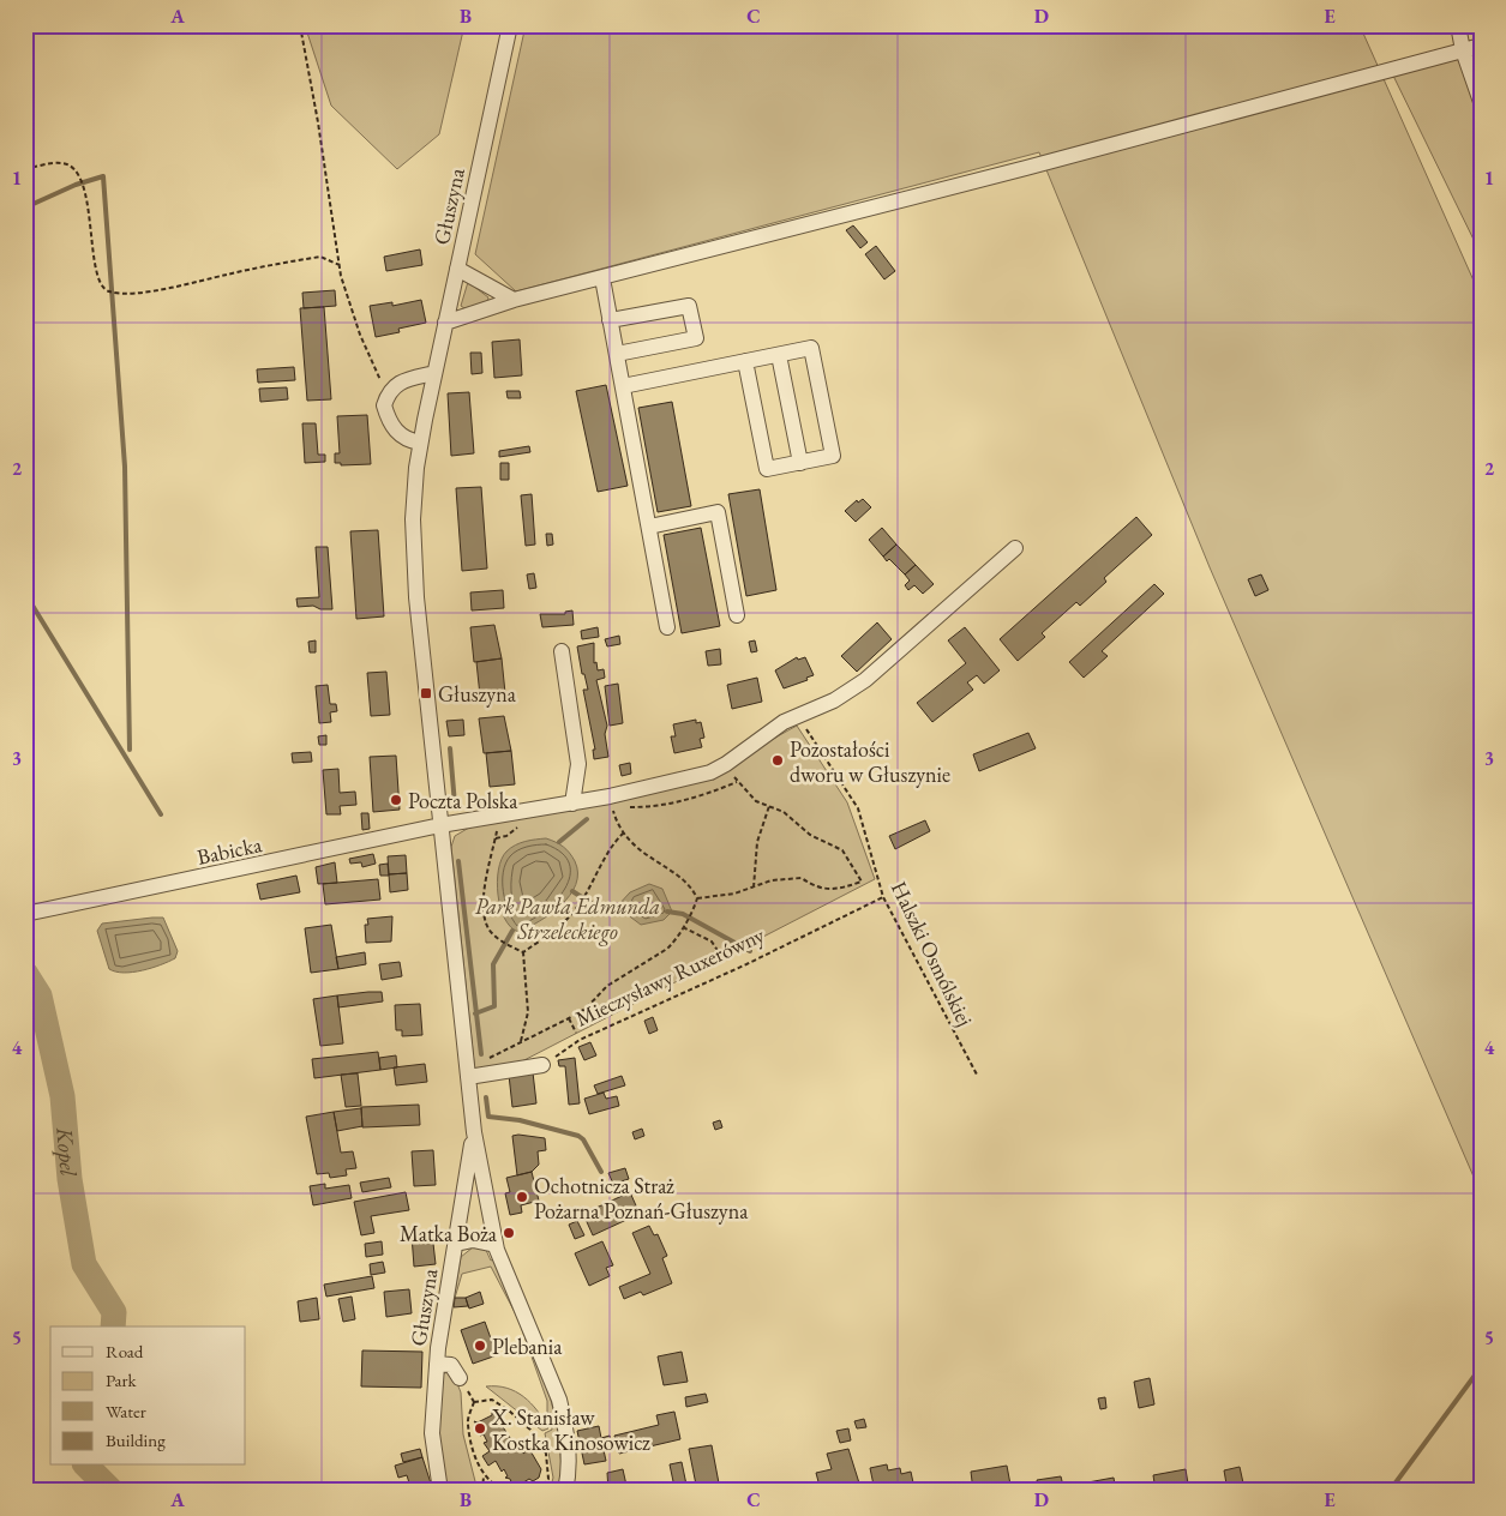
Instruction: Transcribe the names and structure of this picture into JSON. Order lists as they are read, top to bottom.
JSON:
{
  "streets": {
    "street": ["Głuszyna", "Babicka"],
    "path": ["Halszki Osmólskiej", "Mieczysławy Ruxerówny"]
  },
  "crossings": [
    ["Głuszyna", "Babicka"],
    ["Halszki Osmólskiej", "Mieczysławy Ruxerówny"]
  ],
  "water": ["Kopel"],
  "parks": ["Park Pawła Edmunda Strzeleckiego"],
  "places": {
    "transit": ["Głuszyna"],
    "other": [
      "Pozostałości dworu w Głuszynie",
      "Poczta Polska",
      "Ochotnicza Straż Pożarna Poznań-Głuszyna",
      "Matka Boża",
      "Plebania",
      "X. Stanisław Kostka Kinosowicz"
    ]
  },
  "legend": [
    "Road",
    "Park",
    "Water",
    "Building"
  ],
  "grid": {
    "columns": [
      "A",
      "B",
      "C",
      "D",
      "E"
    ],
    "rows": [
      "1",
      "2",
      "3",
      "4",
      "5"
    ]
  }
}
